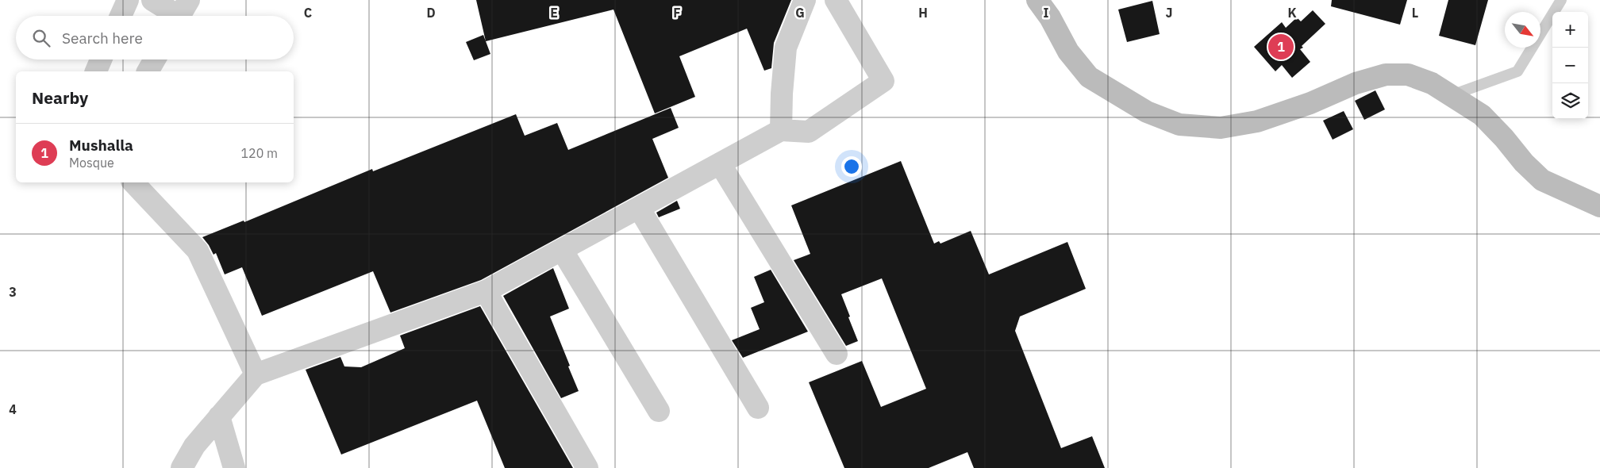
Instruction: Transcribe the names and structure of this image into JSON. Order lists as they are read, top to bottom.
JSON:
{
  "north": "bottom right",
  "page": {
    "map_buttons": ["+", "−"],
    "search": "Search here",
    "pins": "1",
    "heading": "Nearby",
    "list": [
      {
        "mark": "1",
        "name": "Mushalla",
        "note": "Mosque",
        "value": "120 m"
      }
    ]
  },
  "grid": {
    "columns": [
      "C",
      "D",
      "E",
      "F",
      "G",
      "H",
      "I",
      "J",
      "K",
      "L"
    ],
    "rows": ["3", "4"]
  }
}
